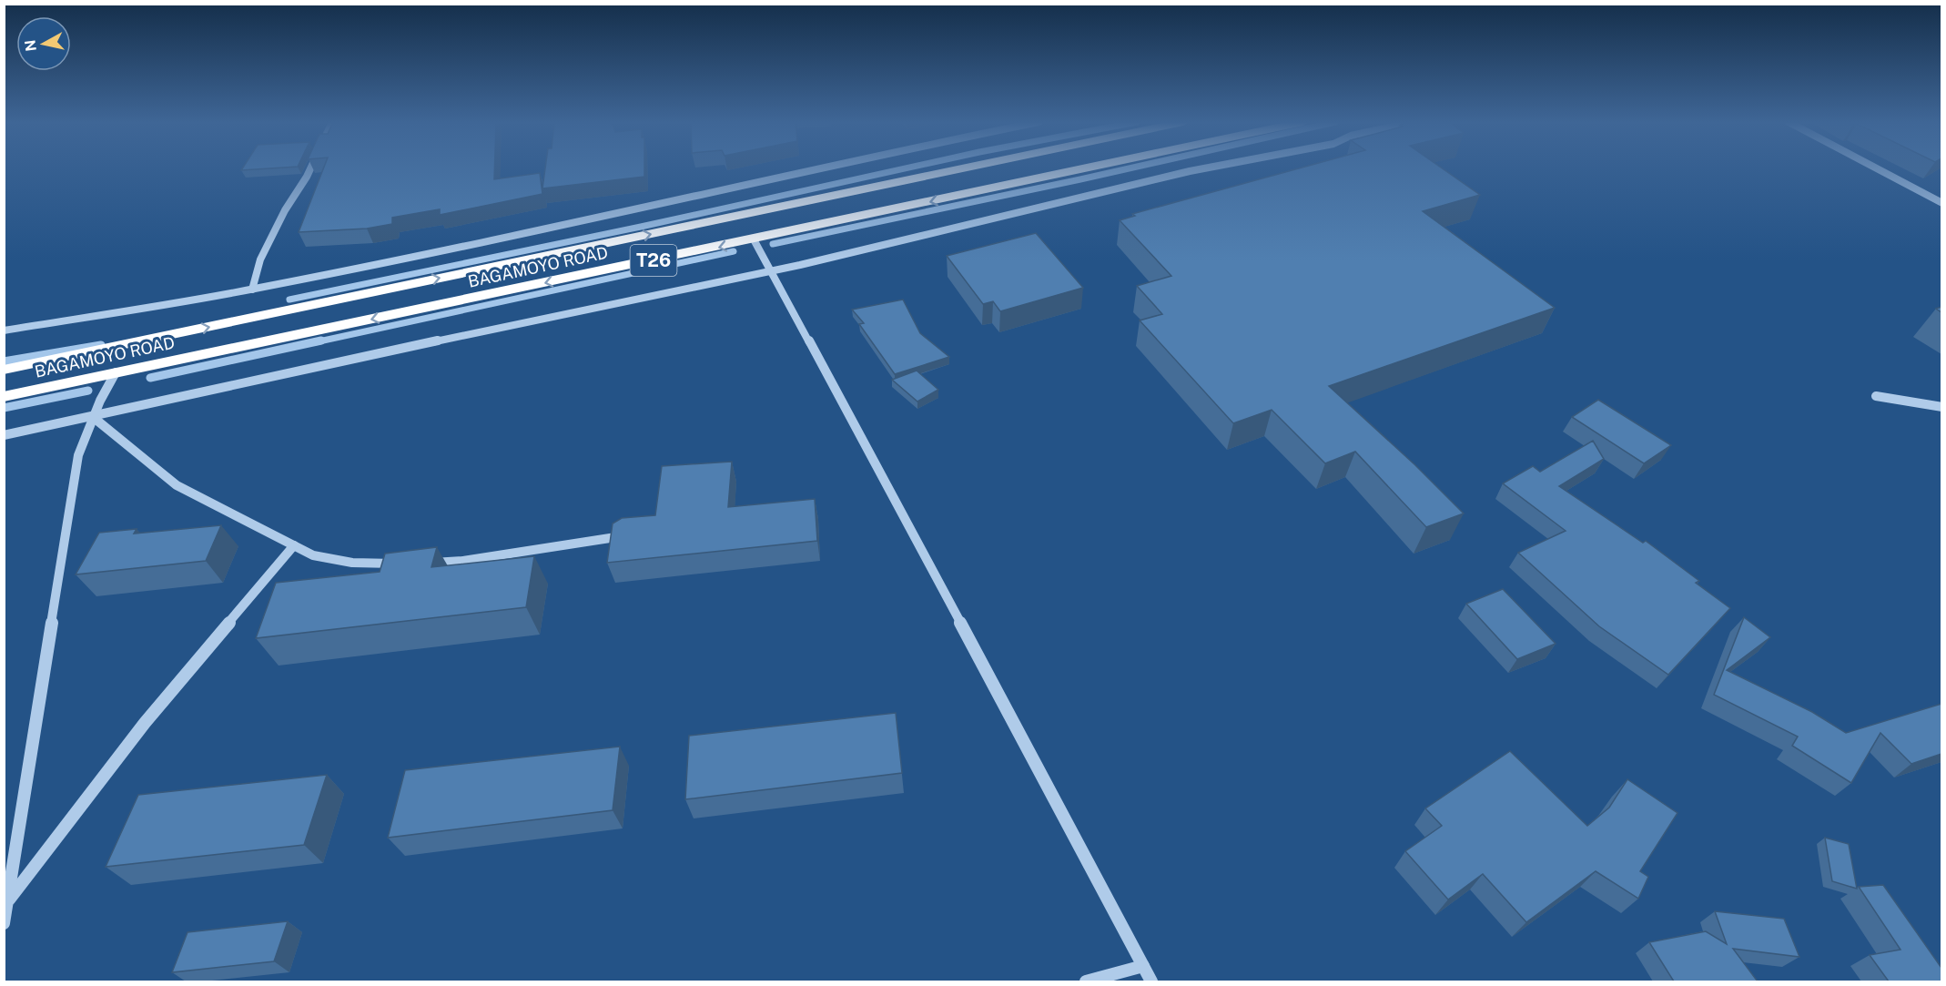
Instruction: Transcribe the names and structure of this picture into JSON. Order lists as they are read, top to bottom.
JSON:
{
  "streets": {
    "highway": ["T26", "BAGAMOYO ROAD"]
  },
  "north": "left"
}
